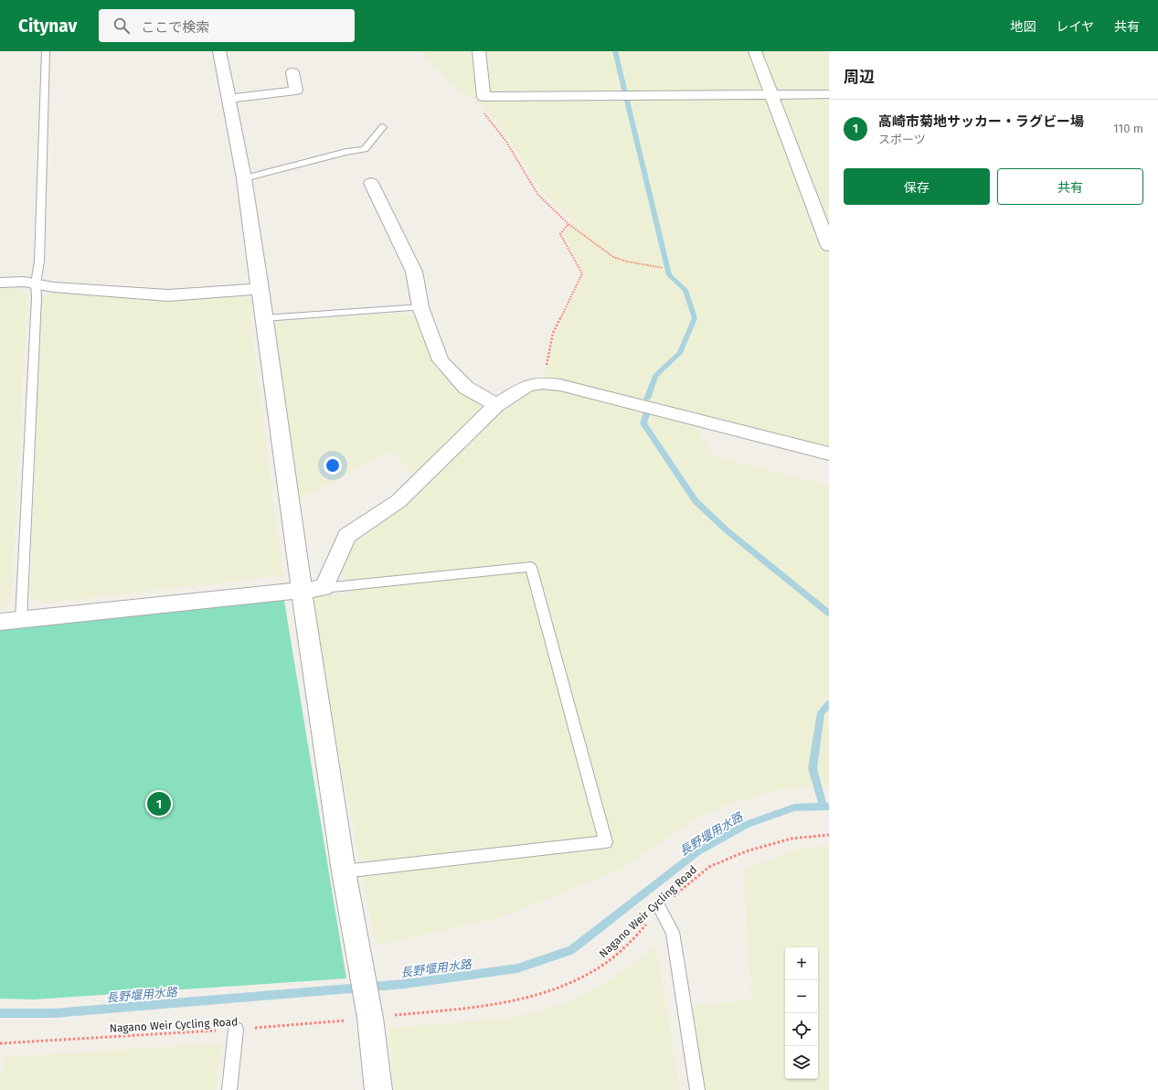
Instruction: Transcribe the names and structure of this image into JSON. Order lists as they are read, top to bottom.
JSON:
{
  "streets": {
    "path": ["Nagano Weir Cycling Road"]
  },
  "water": ["長野堰用水路"],
  "page": {
    "header": "Citynav",
    "search": "ここで検索",
    "nav": ["地図", "レイヤ", "共有"],
    "heading": "周辺",
    "list": [
      {
        "mark": "1",
        "name": "高崎市菊地サッカー・ラグビー場",
        "note": "スポーツ",
        "value": "110 m"
      }
    ],
    "buttons": ["保存", "共有"],
    "pins": "1",
    "map_buttons": ["+", "−"]
  }
}
